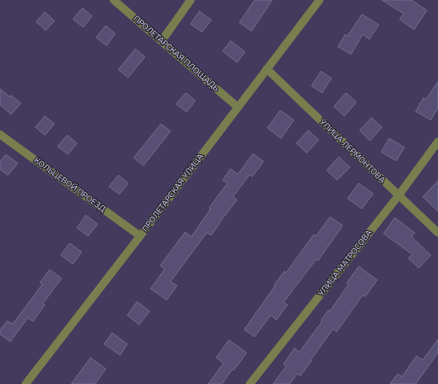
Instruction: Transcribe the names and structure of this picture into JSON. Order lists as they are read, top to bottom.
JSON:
{
  "streets": {
    "street": [
      "ПРОЛЕТАРСКАЯ ПЛОЩАДЬ",
      "УЛИЦА ЛЕРМОНТОВА",
      "КОЛЬЦЕВОЙ ПРОЕЗД",
      "ПРОЛЕТАРСКАЯ УЛИЦА",
      "УЛИЦА МАТРОСОВА"
    ]
  },
  "crossings": [
    ["ПРОЛЕТАРСКАЯ ПЛОЩАДЬ", "ПРОЛЕТАРСКАЯ УЛИЦА"],
    ["УЛИЦА ЛЕРМОНТОВА", "ПРОЛЕТАРСКАЯ УЛИЦА"],
    ["УЛИЦА ЛЕРМОНТОВА", "УЛИЦА МАТРОСОВА"],
    ["КОЛЬЦЕВОЙ ПРОЕЗД", "ПРОЛЕТАРСКАЯ УЛИЦА"]
  ]
}
